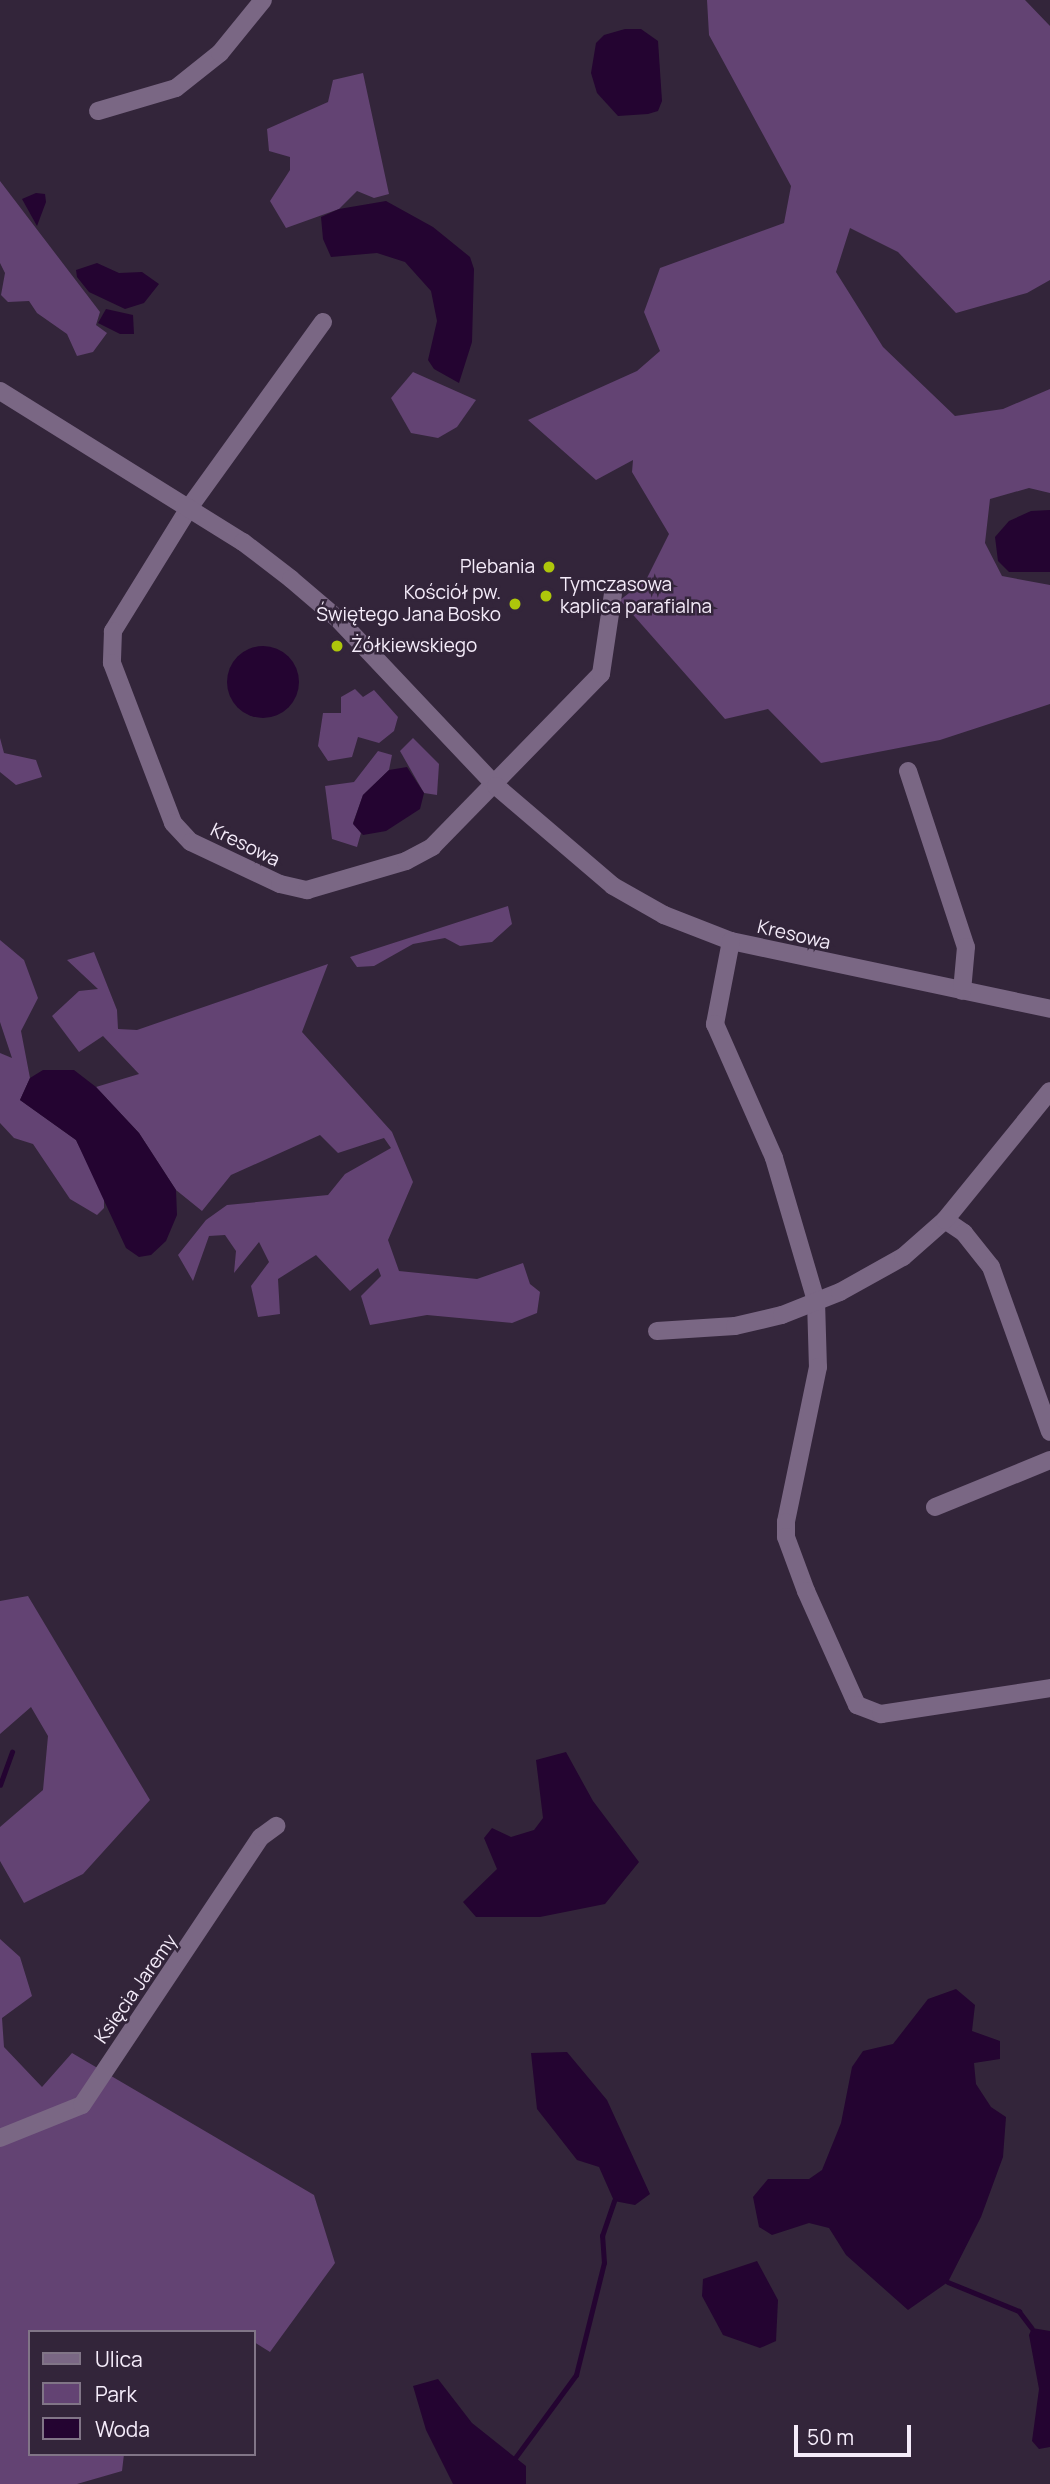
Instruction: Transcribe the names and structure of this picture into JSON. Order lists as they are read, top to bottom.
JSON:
{
  "streets": {
    "street": ["Kresowa", "Księcia Jaremy"]
  },
  "places": [
    "Plebania",
    "Tymczasowa kaplica parafialna",
    "Kościół pw. Świętego Jana Bosko",
    "Żółkiewskiego"
  ],
  "legend": ["Ulica", "Park", "Woda"],
  "scale_bar": "50 m"
}
